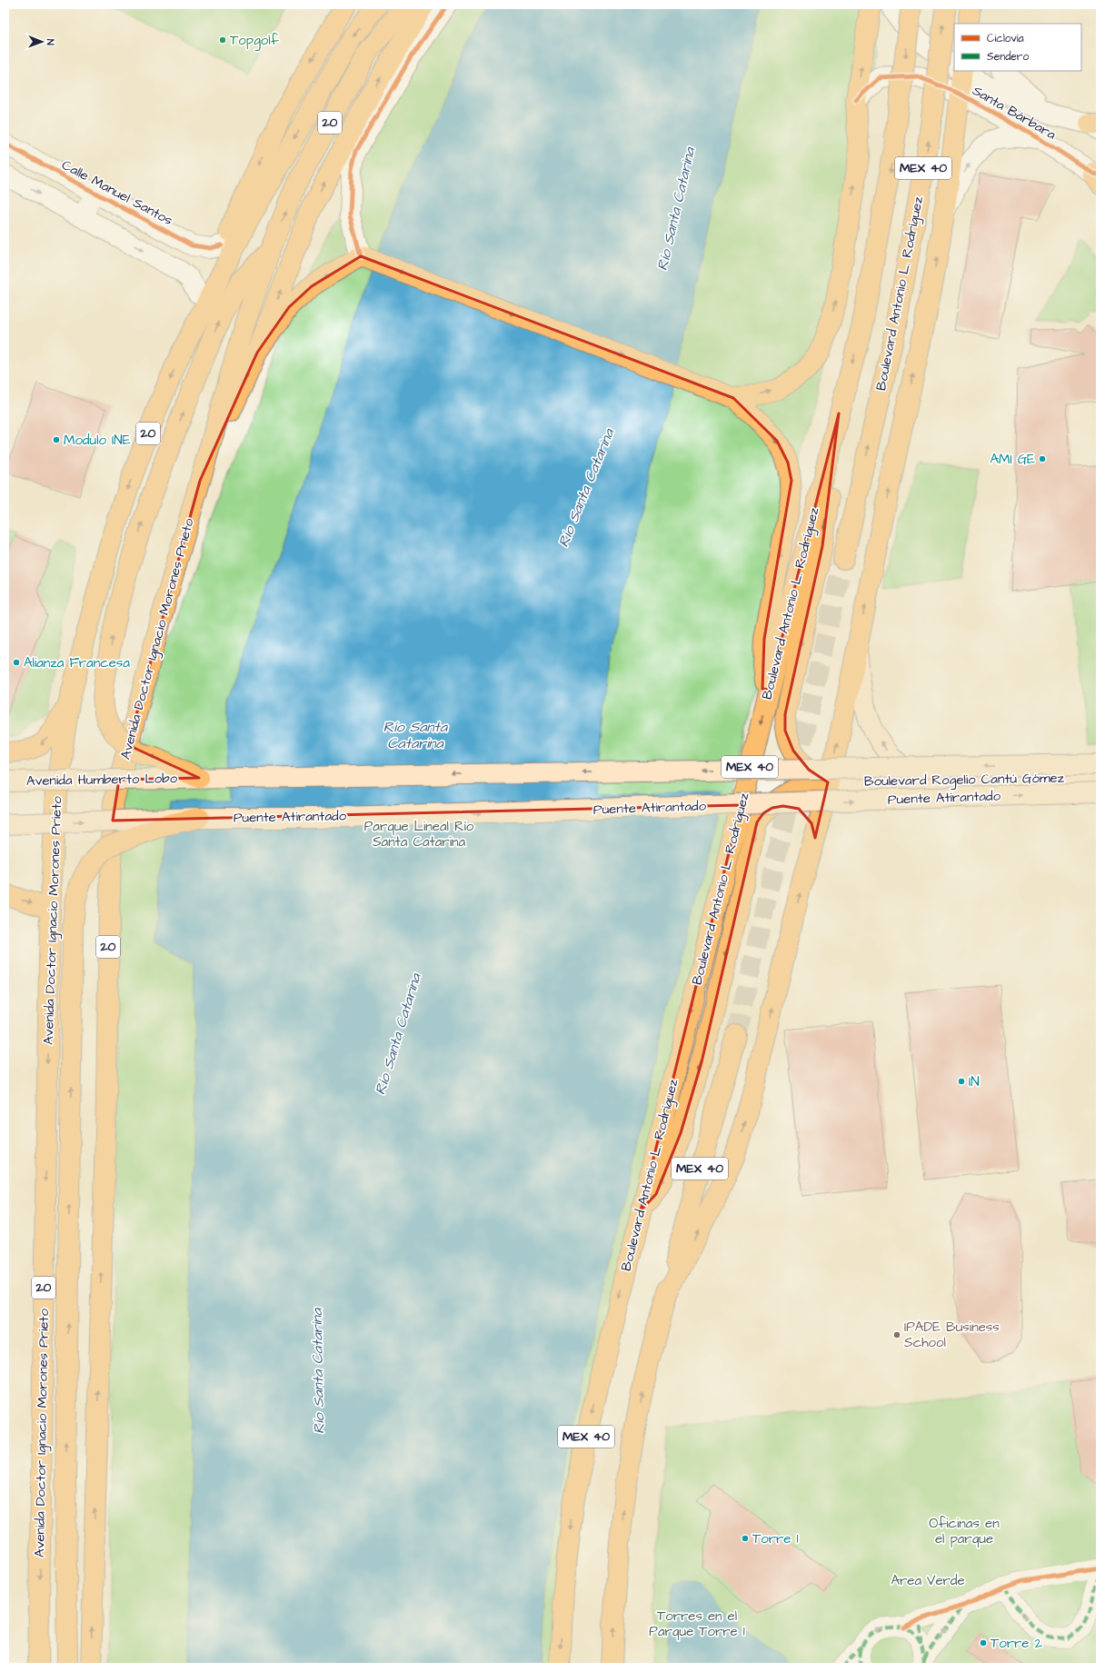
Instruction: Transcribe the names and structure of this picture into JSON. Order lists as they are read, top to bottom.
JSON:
{
  "streets": {
    "main road": [
      "20",
      "MEX 40",
      "Boulevard Antonio L. Rodríguez",
      "Avenida Doctor Ignacio Morones Prieto",
      "Avenida Humberto Lobo",
      "Boulevard Rogelio Cantú Gómez",
      "Puente Atirantado"
    ],
    "street": ["Santa Bárbara", "Calle Manuel Santos"]
  },
  "water": ["Río Santa Catarina"],
  "parks": [
    "Parque Lineal Río Santa Catarina",
    "Oficinas en el parque",
    "Area Verde",
    "Torres en el Parque Torre 1"
  ],
  "places": [
    "Topgolf",
    "Modulo INE",
    "AMI GE",
    "Alianza Francesa",
    "IN",
    "IPADE Business School",
    "Torre 1",
    "Torre 2"
  ],
  "legend": ["Ciclovía", "Sendero"],
  "north": "right"
}
